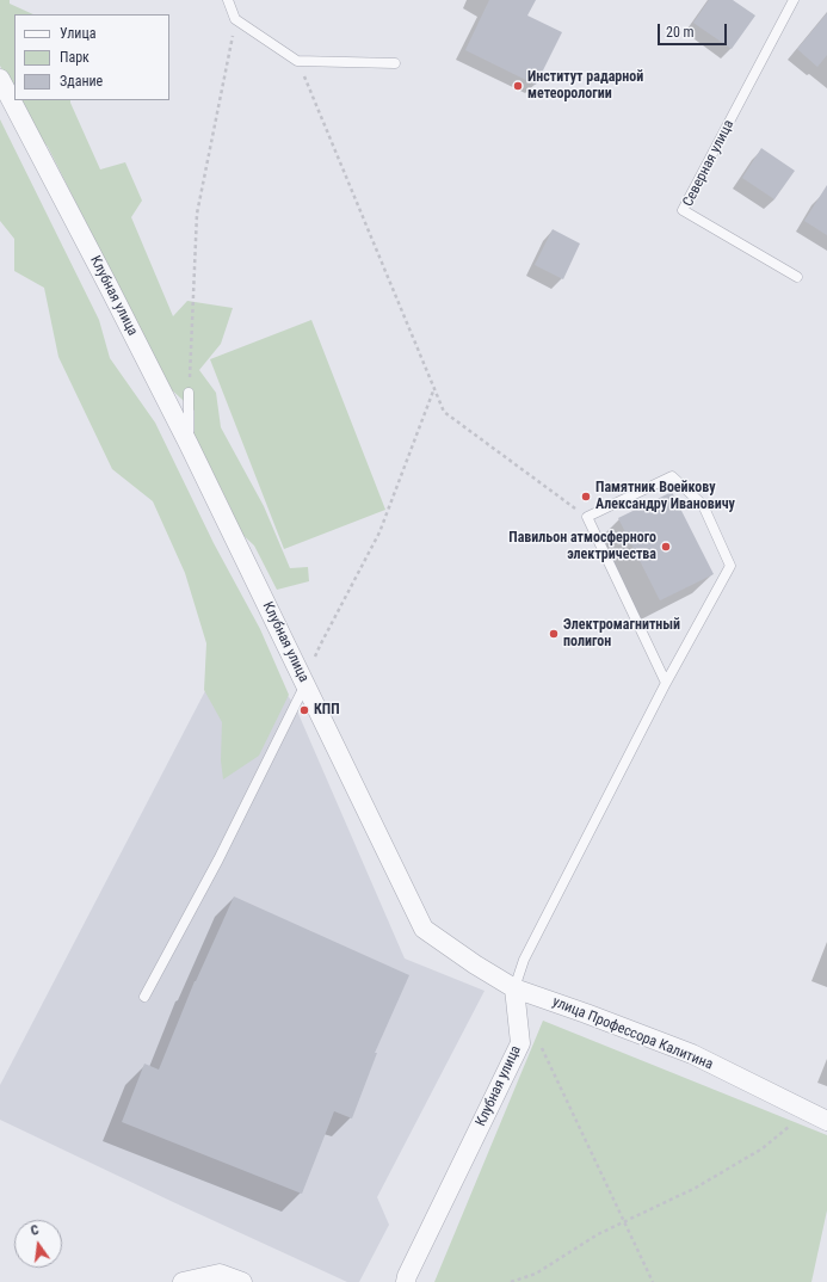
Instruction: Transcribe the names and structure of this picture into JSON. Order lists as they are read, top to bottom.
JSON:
{
  "streets": {
    "street": ["Клубная улица", "улица Профессора Калитина"],
    "lane": ["Северная улица"]
  },
  "crossings": [
    ["Клубная улица", "улица Профессора Калитина"]
  ],
  "places": [
    "Институт радарной метеорологии",
    "Памятник Воейкову Александру Ивановичу",
    "Павильон атмосферного электричества",
    "Электромагнитный полигон",
    "КПП"
  ],
  "legend": ["Улица", "Парк", "Здание"],
  "scale_bar": "20 m",
  "north": "top"
}
